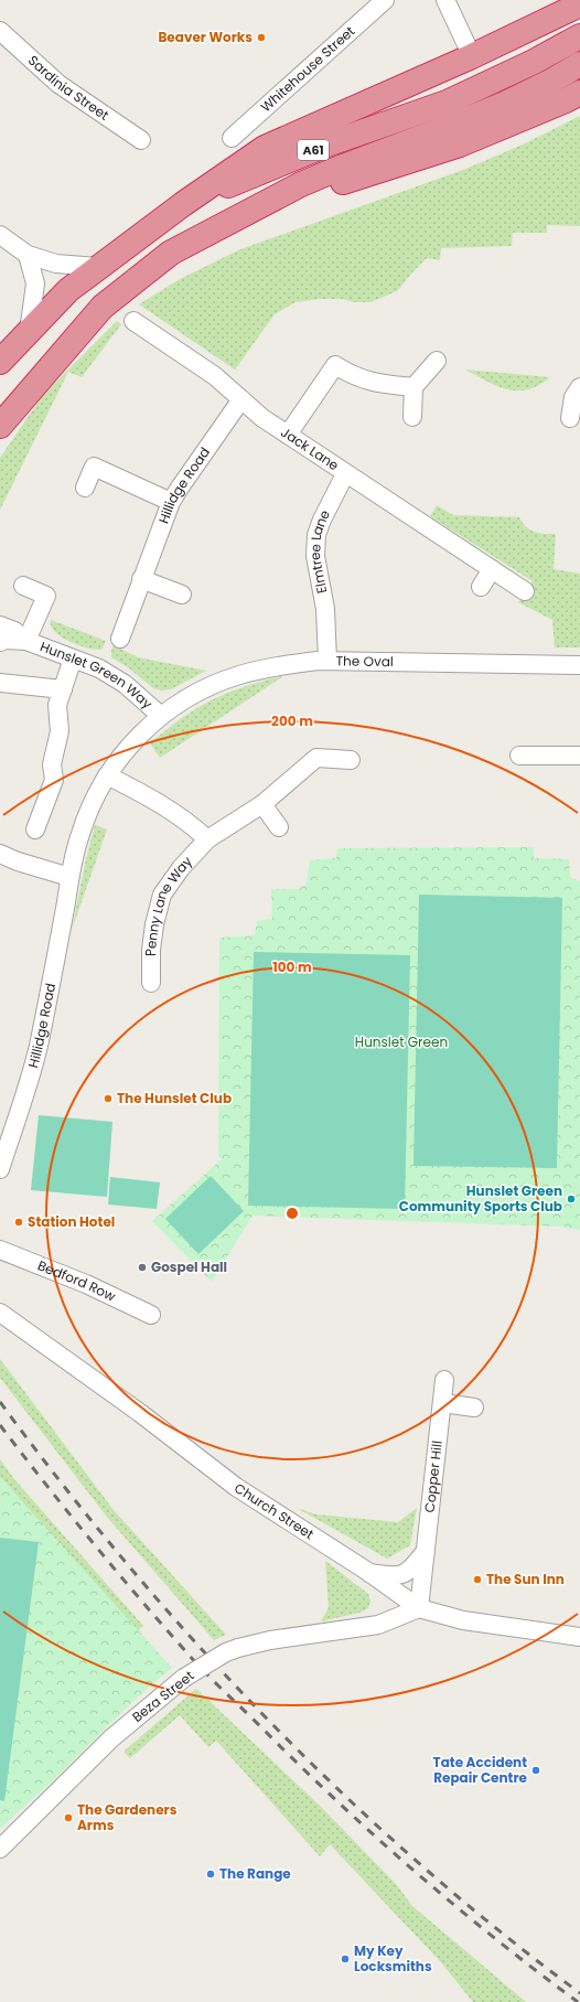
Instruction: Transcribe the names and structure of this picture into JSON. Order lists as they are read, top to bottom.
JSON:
{
  "streets": {
    "highway": ["A61"],
    "street": [
      "Whitehouse Street",
      "Sardinia Street",
      "Jack Lane",
      "Hillidge Road",
      "Elmtree Lane",
      "The Oval",
      "Hunslet Green Way",
      "Penny Lane Way",
      "Bedford Row",
      "Copper Hill",
      "Church Street",
      "Beza Street"
    ]
  },
  "crossings": [
    ["Jack Lane", "Hillidge Road"],
    ["Jack Lane", "Elmtree Lane"],
    ["Hillidge Road", "The Oval"],
    ["Hillidge Road", "Hunslet Green Way"],
    ["Elmtree Lane", "The Oval"],
    ["The Oval", "Hunslet Green Way"],
    ["Copper Hill", "Church Street"],
    ["Copper Hill", "Beza Street"],
    ["Church Street", "Beza Street"]
  ],
  "parks": ["Hunslet Green"],
  "places": [
    "Beaver Works",
    "The Hunslet Club",
    "Hunslet Green Community Sports Club",
    "Station Hotel",
    "Gospel Hall",
    "The Sun Inn",
    "Tate Accident Repair Centre",
    "The Gardeners Arms",
    "The Range",
    "My Key Locksmiths"
  ],
  "rings": ["200 m", "100 m"]
}
